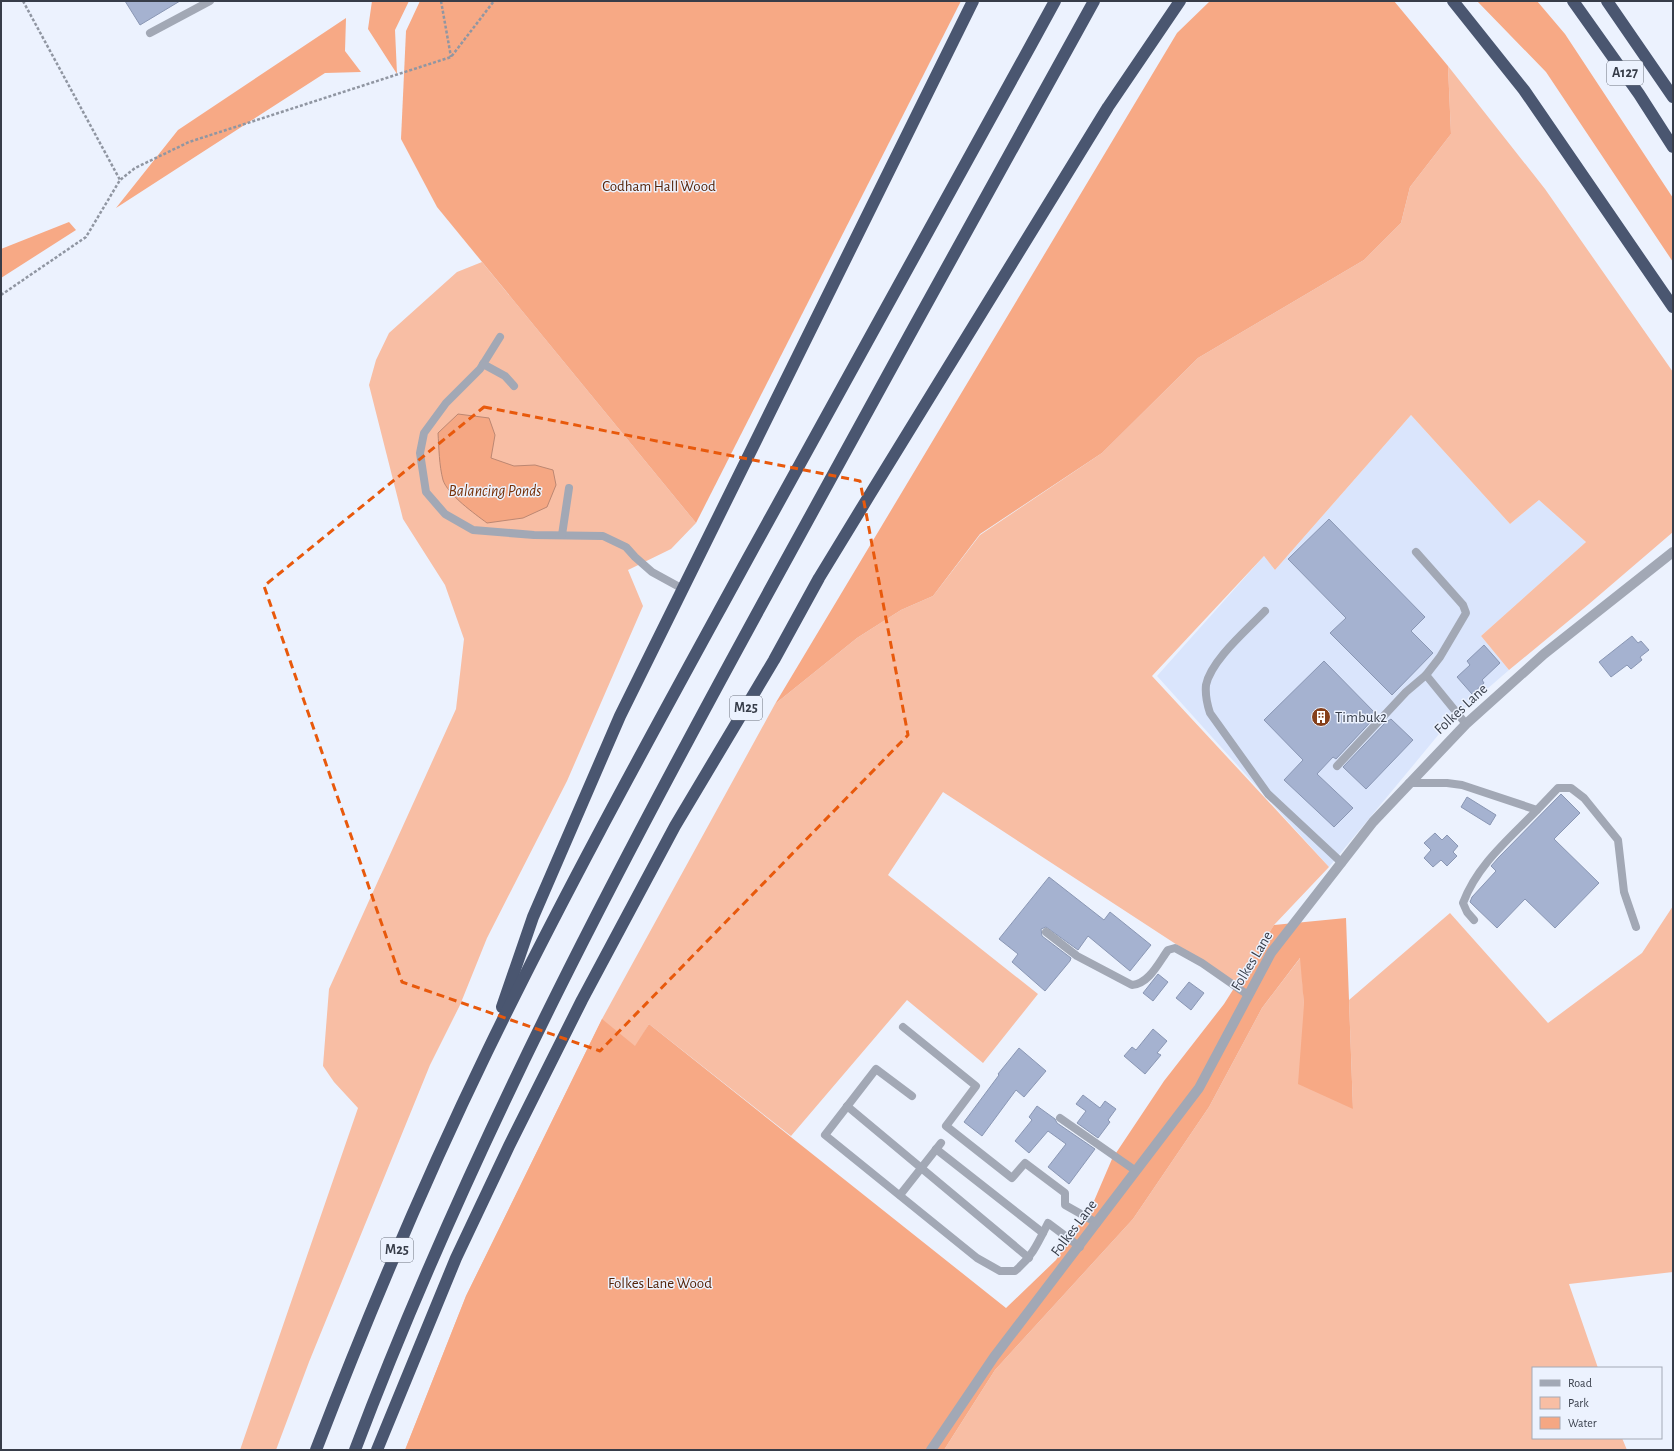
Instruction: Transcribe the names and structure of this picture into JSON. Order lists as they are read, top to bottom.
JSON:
{
  "streets": {
    "highway": ["A127", "M25"],
    "street": ["Folkes Lane"]
  },
  "water": ["Balancing Ponds"],
  "parks": ["Codham Hall Wood", "Folkes Lane Wood"],
  "places": {
    "building": ["Timbuk2"]
  },
  "legend": ["Road", "Park", "Water"]
}
